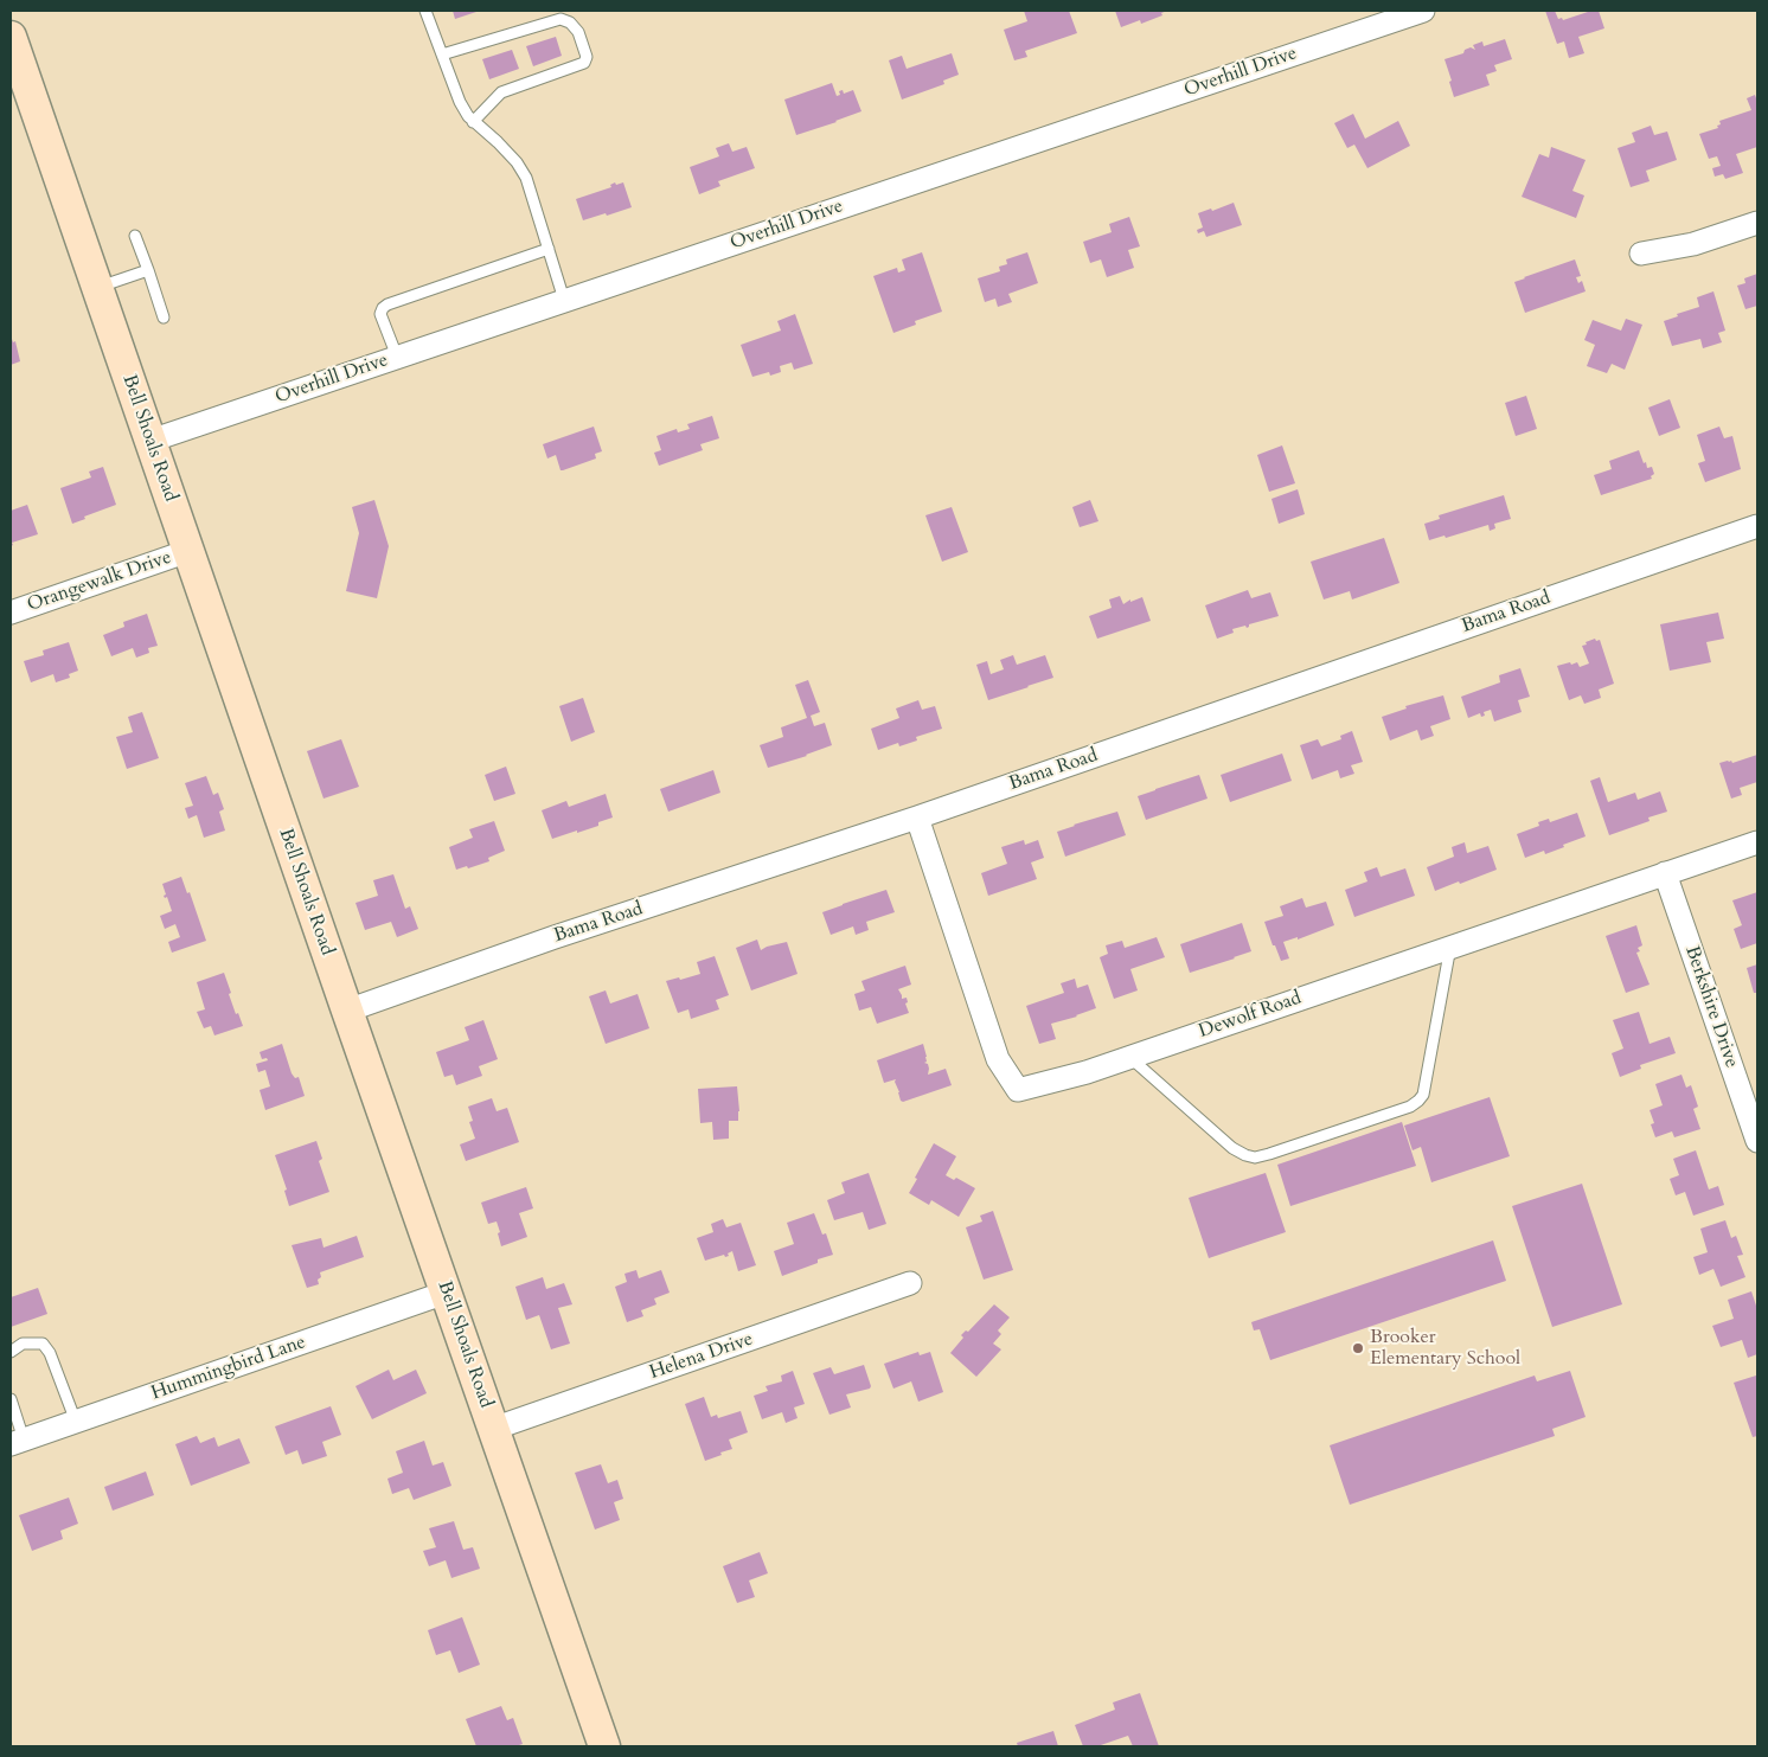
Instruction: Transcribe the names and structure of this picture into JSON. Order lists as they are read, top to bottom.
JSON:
{
  "streets": {
    "main road": ["Bell Shoals Road"],
    "street": [
      "Overhill Drive",
      "Orangewalk Drive",
      "Bama Road",
      "Berkshire Drive",
      "Dewolf Road",
      "Helena Drive",
      "Hummingbird Lane"
    ]
  },
  "crossings": [
    ["Overhill Drive", "Bell Shoals Road"],
    ["Bell Shoals Road", "Orangewalk Drive"],
    ["Bell Shoals Road", "Bama Road"],
    ["Bell Shoals Road", "Helena Drive"],
    ["Bell Shoals Road", "Hummingbird Lane"],
    ["Bama Road", "Dewolf Road"],
    ["Berkshire Drive", "Dewolf Road"]
  ],
  "places": ["Brooker Elementary School"]
}
